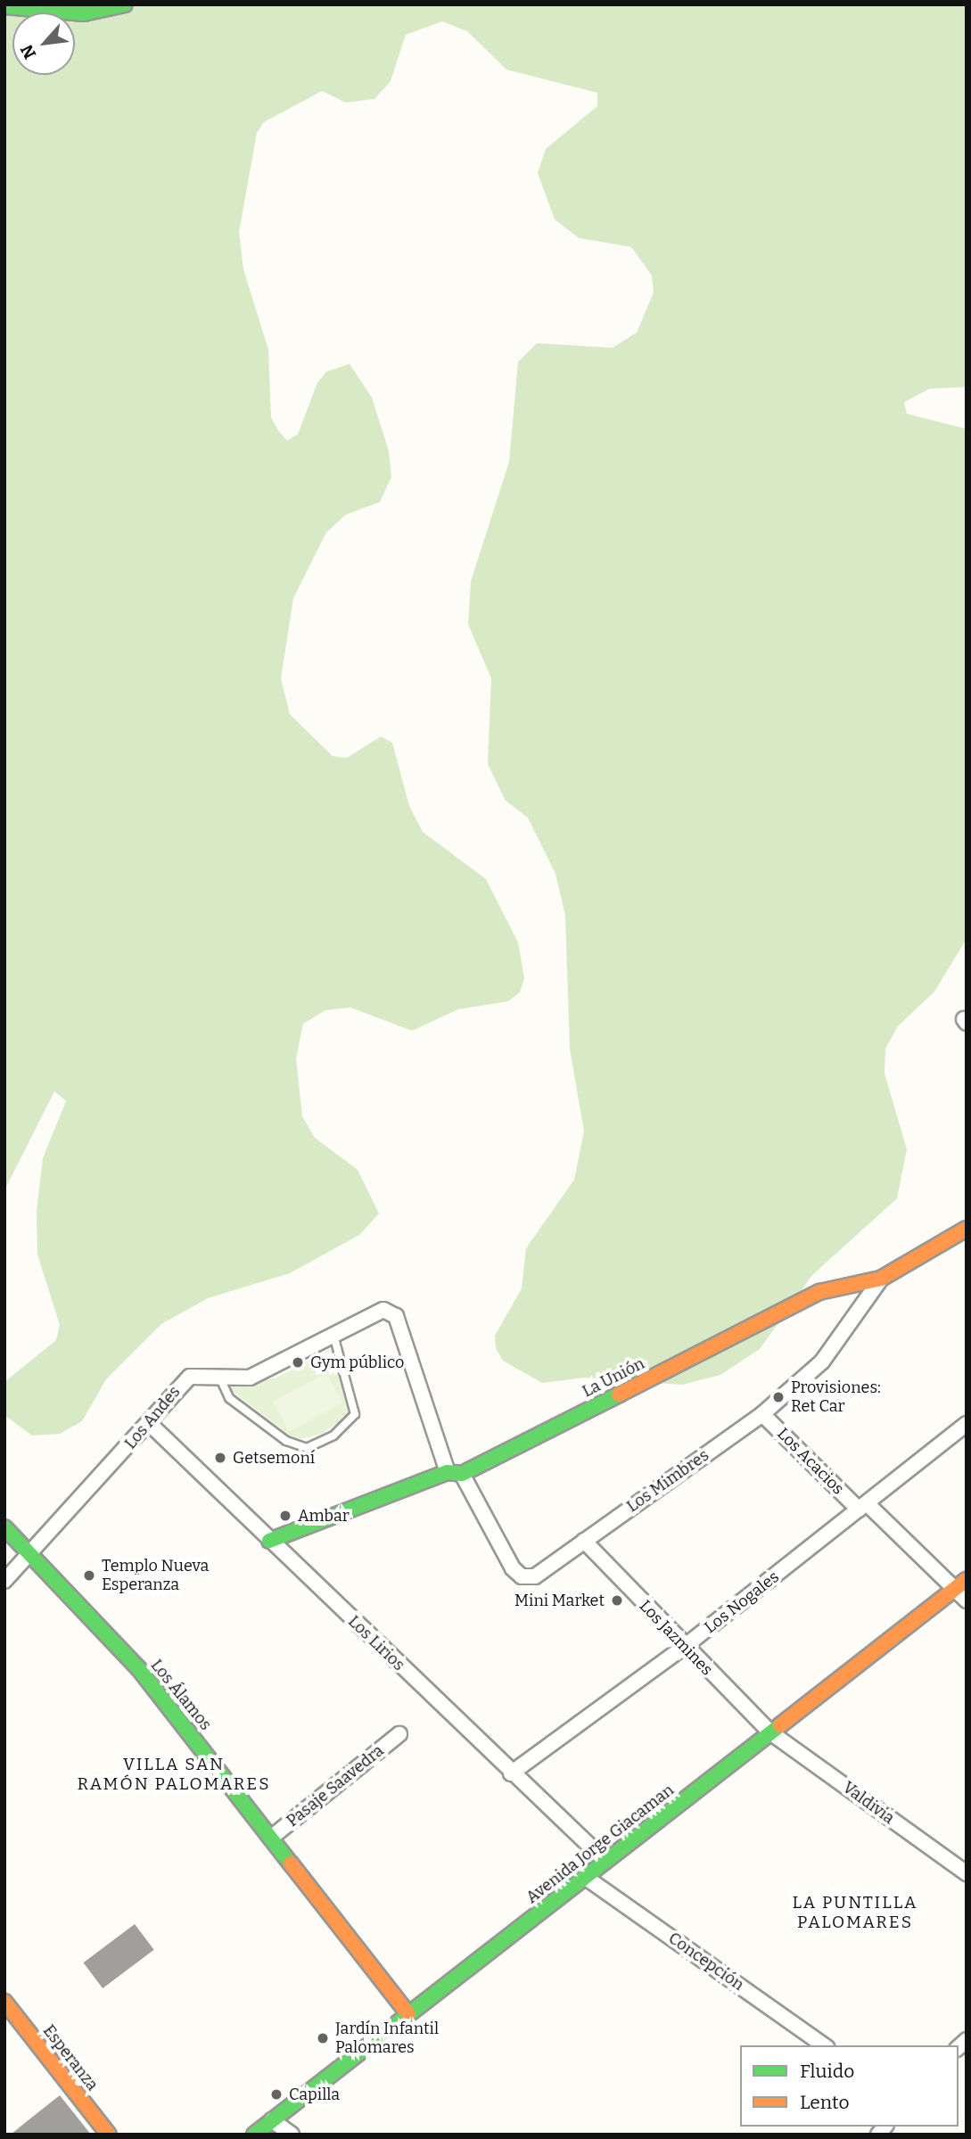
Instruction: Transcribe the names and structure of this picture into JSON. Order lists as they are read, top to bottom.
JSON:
{
  "streets": {
    "street": [
      "La Unión",
      "Los Andes",
      "Los Acacios",
      "Los Mimbres",
      "Los Nogales",
      "Los Jazmines",
      "Los Lirios",
      "Los Álamos",
      "Pasaje Saavedra",
      "Valdivia",
      "Avenida Jorge Giacaman",
      "Concepción",
      "Esperanza"
    ]
  },
  "crossings": [
    ["La Unión", "Los Andes"],
    ["La Unión", "Los Mimbres"],
    ["La Unión", "Los Lirios"],
    ["Los Andes", "Los Mimbres"],
    ["Los Andes", "Los Lirios"],
    ["Los Andes", "Los Álamos"],
    ["Los Acacios", "Los Mimbres"],
    ["Los Acacios", "Los Nogales"],
    ["Los Acacios", "Avenida Jorge Giacaman"],
    ["Los Mimbres", "Los Jazmines"],
    ["Los Nogales", "Los Jazmines"],
    ["Los Nogales", "Los Lirios"],
    ["Los Jazmines", "Valdivia"],
    ["Los Jazmines", "Avenida Jorge Giacaman"],
    ["Los Lirios", "Avenida Jorge Giacaman"],
    ["Los Álamos", "Pasaje Saavedra"],
    ["Los Álamos", "Avenida Jorge Giacaman"],
    ["Valdivia", "Avenida Jorge Giacaman"],
    ["Avenida Jorge Giacaman", "Concepción"]
  ],
  "districts": ["VILLA SAN RAMÓN PALOMARES", "LA PUNTILLA PALOMARES"],
  "places": [
    "Gym público",
    "Provisiones: Ret Car",
    "Getsemoní",
    "Ambar",
    "Templo Nueva Esperanza",
    "Mini Market",
    "Jardín Infantil Palomares",
    "Capilla"
  ],
  "legend": ["Fluido", "Lento"],
  "north": "bottom left"
}
